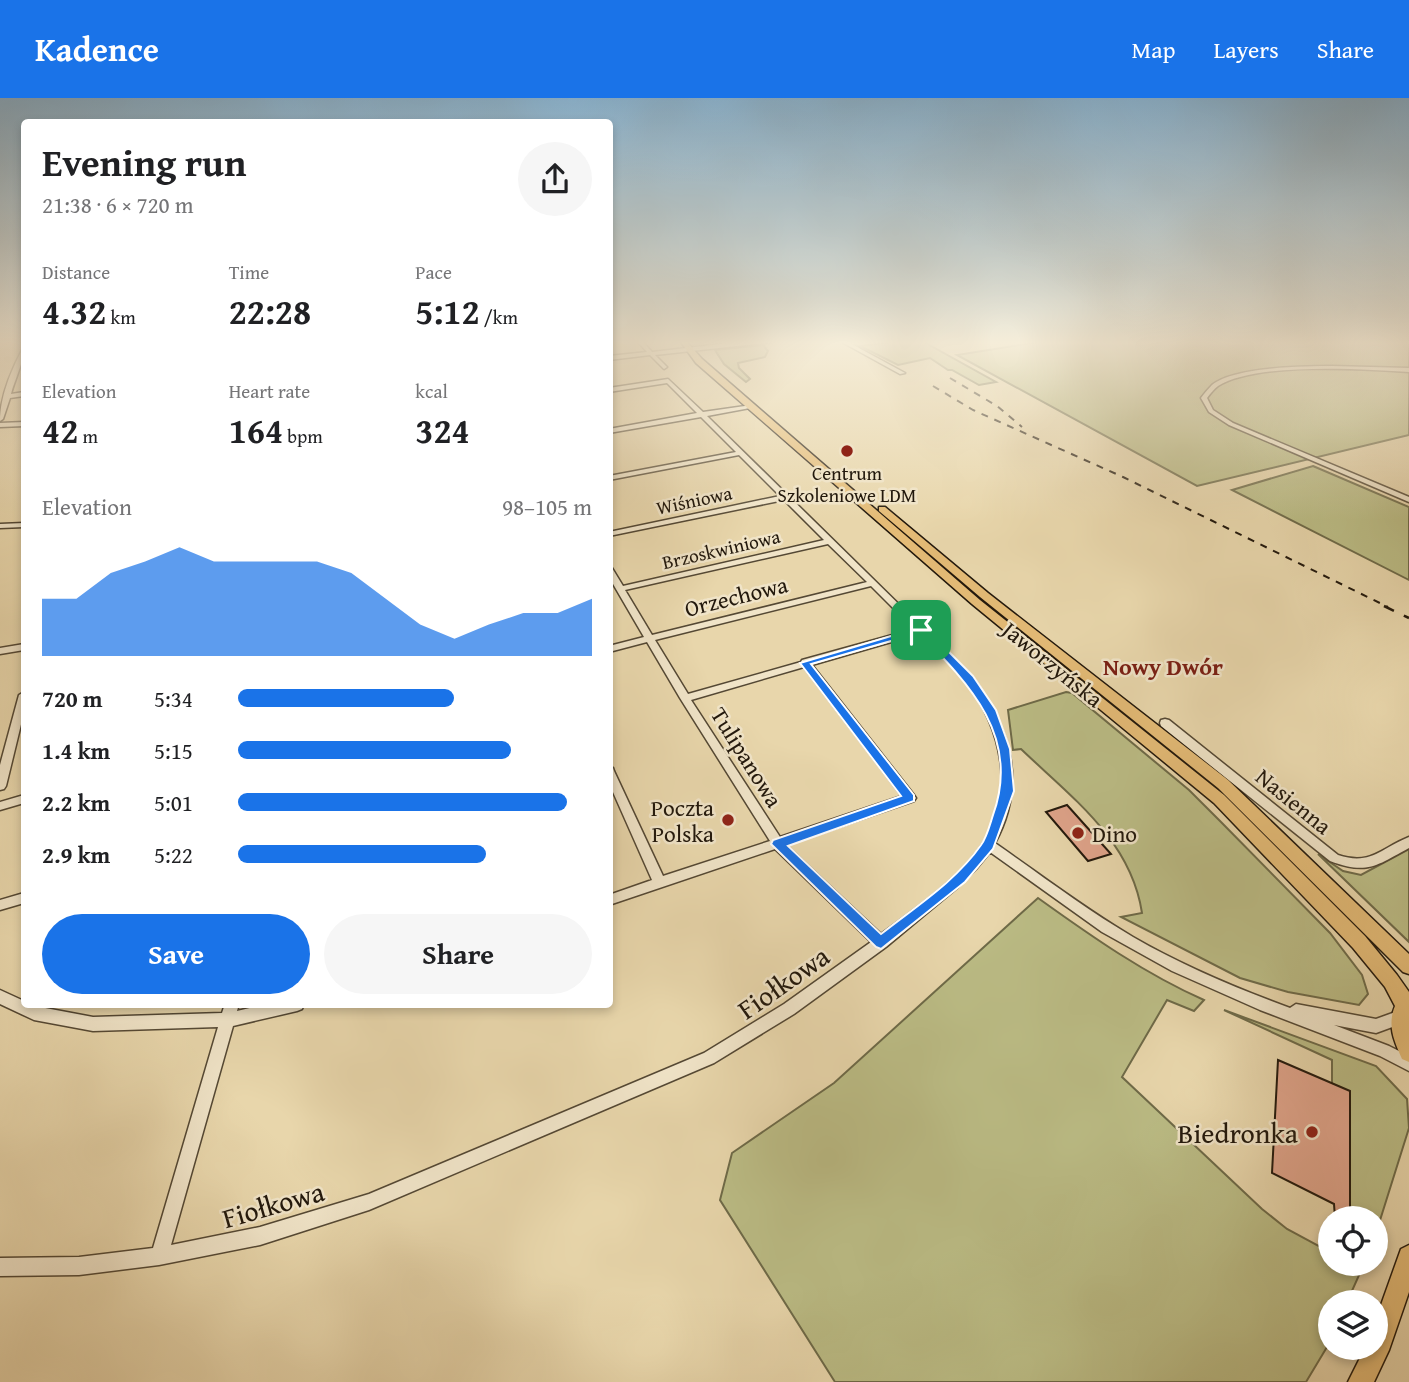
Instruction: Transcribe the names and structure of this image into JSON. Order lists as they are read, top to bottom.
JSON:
{
  "streets": {
    "main road": ["Jaworzyńska"],
    "street": [
      "Wiśniowa",
      "Brzoskwiniowa",
      "Orzechowa",
      "Tulipanowa",
      "Nasienna",
      "Fiołkowa"
    ]
  },
  "crossings": [
    ["Wiśniowa", "Fiołkowa"],
    ["Brzoskwiniowa", "Tulipanowa"],
    ["Brzoskwiniowa", "Fiołkowa"],
    ["Orzechowa", "Tulipanowa"],
    ["Orzechowa", "Fiołkowa"],
    ["Tulipanowa", "Fiołkowa"]
  ],
  "districts": ["Nowy Dwór"],
  "places": [
    "Centrum Szkoleniowe LDM",
    "Poczta Polska",
    "Dino",
    "Biedronka"
  ],
  "page": {
    "header": "Kadence",
    "nav": ["Map", "Layers", "Share"],
    "heading": ["Evening run", "21:38 · 6 × 720 m"],
    "stats": [
      ["Distance", "4.32 km"],
      ["Time", "22:28"],
      ["Pace", "5:12 /km"],
      ["Elevation", "42 m"],
      ["Heart rate", "164 bpm"],
      ["kcal", "324"]
    ],
    "chart": ["Elevation", "98–105 m"],
    "list": [
      {
        "name": "720 m",
        "note": "5:34"
      },
      {
        "name": "1.4 km",
        "note": "5:15"
      },
      {
        "name": "2.2 km",
        "note": "5:01"
      },
      {
        "name": "2.9 km",
        "note": "5:22"
      }
    ],
    "buttons": ["Save", "Share"]
  }
}
